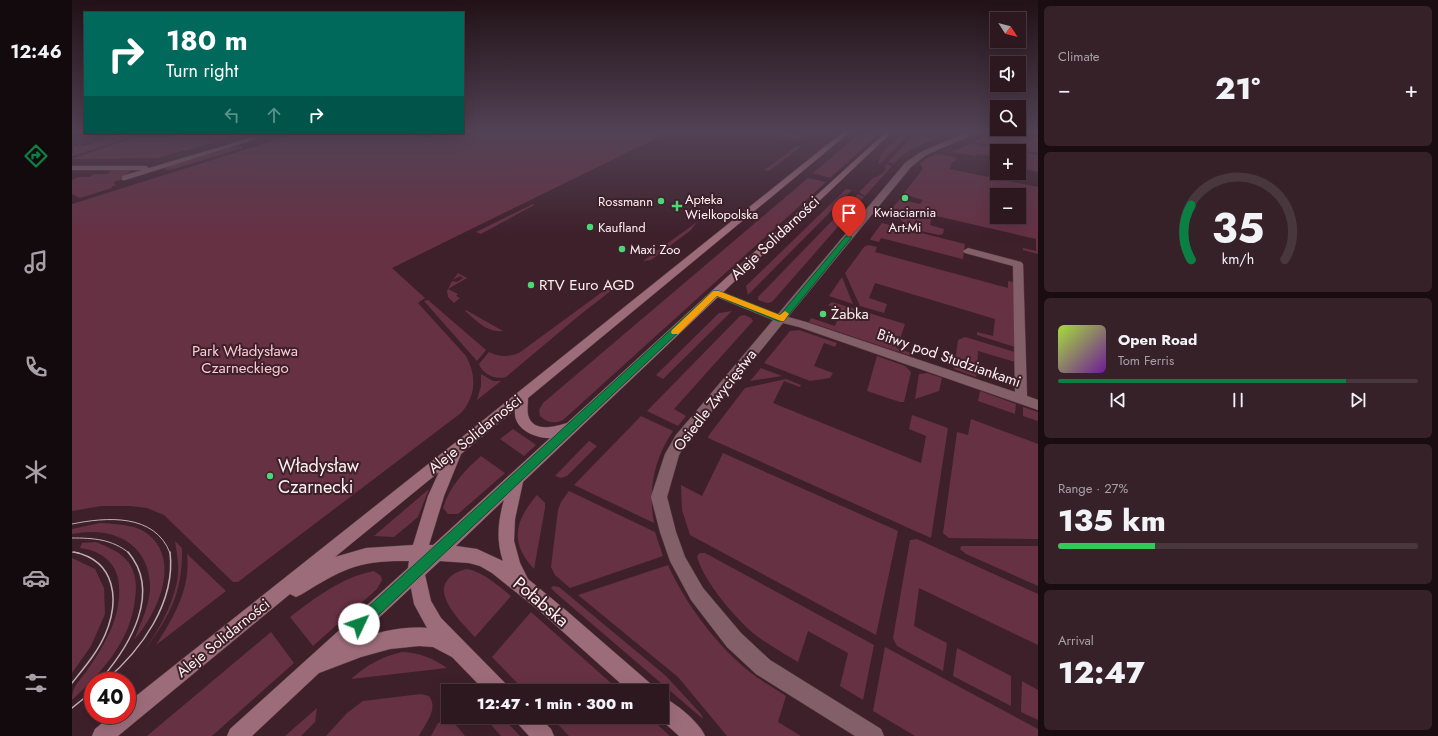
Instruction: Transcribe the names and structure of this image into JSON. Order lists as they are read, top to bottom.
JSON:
{
  "streets": {
    "street": [
      "Aleje Solidarności",
      "Bitwy pod Studziankami",
      "Osiedle Zwycięstwa",
      "Połabska"
    ]
  },
  "crossings": [
    ["Aleje Solidarności", "Bitwy pod Studziankami"],
    ["Aleje Solidarności", "Połabska"],
    ["Bitwy pod Studziankami", "Osiedle Zwycięstwa"]
  ],
  "parks": ["Park Władysława Czarneckiego"],
  "places": {
    "other": [
      "Kwiaciarnia Art-Mi",
      "Rossmann",
      "Kaufland",
      "Maxi Zoo",
      "RTV Euro AGD",
      "Żabka",
      "Władysław Czarnecki"
    ],
    "health": ["Apteka Wielkopolska"]
  },
  "north": "bottom right",
  "page": {
    "tabs": "12:46",
    "tile": [
      "Climate",
      ["Range · 27%", "135 km"],
      ["Arrival", "12:47"]
    ],
    "map_buttons": ["+", "−"],
    "turn": ["180 m", "Turn right"],
    "heat": ["−", "21°", "+"],
    "song": ["Open Road", "Tom Ferris"],
    "limit": "40",
    "trip": "12:47 · 1 min · 300 m",
    "gauge": ["35", "km/h"]
  }
}
